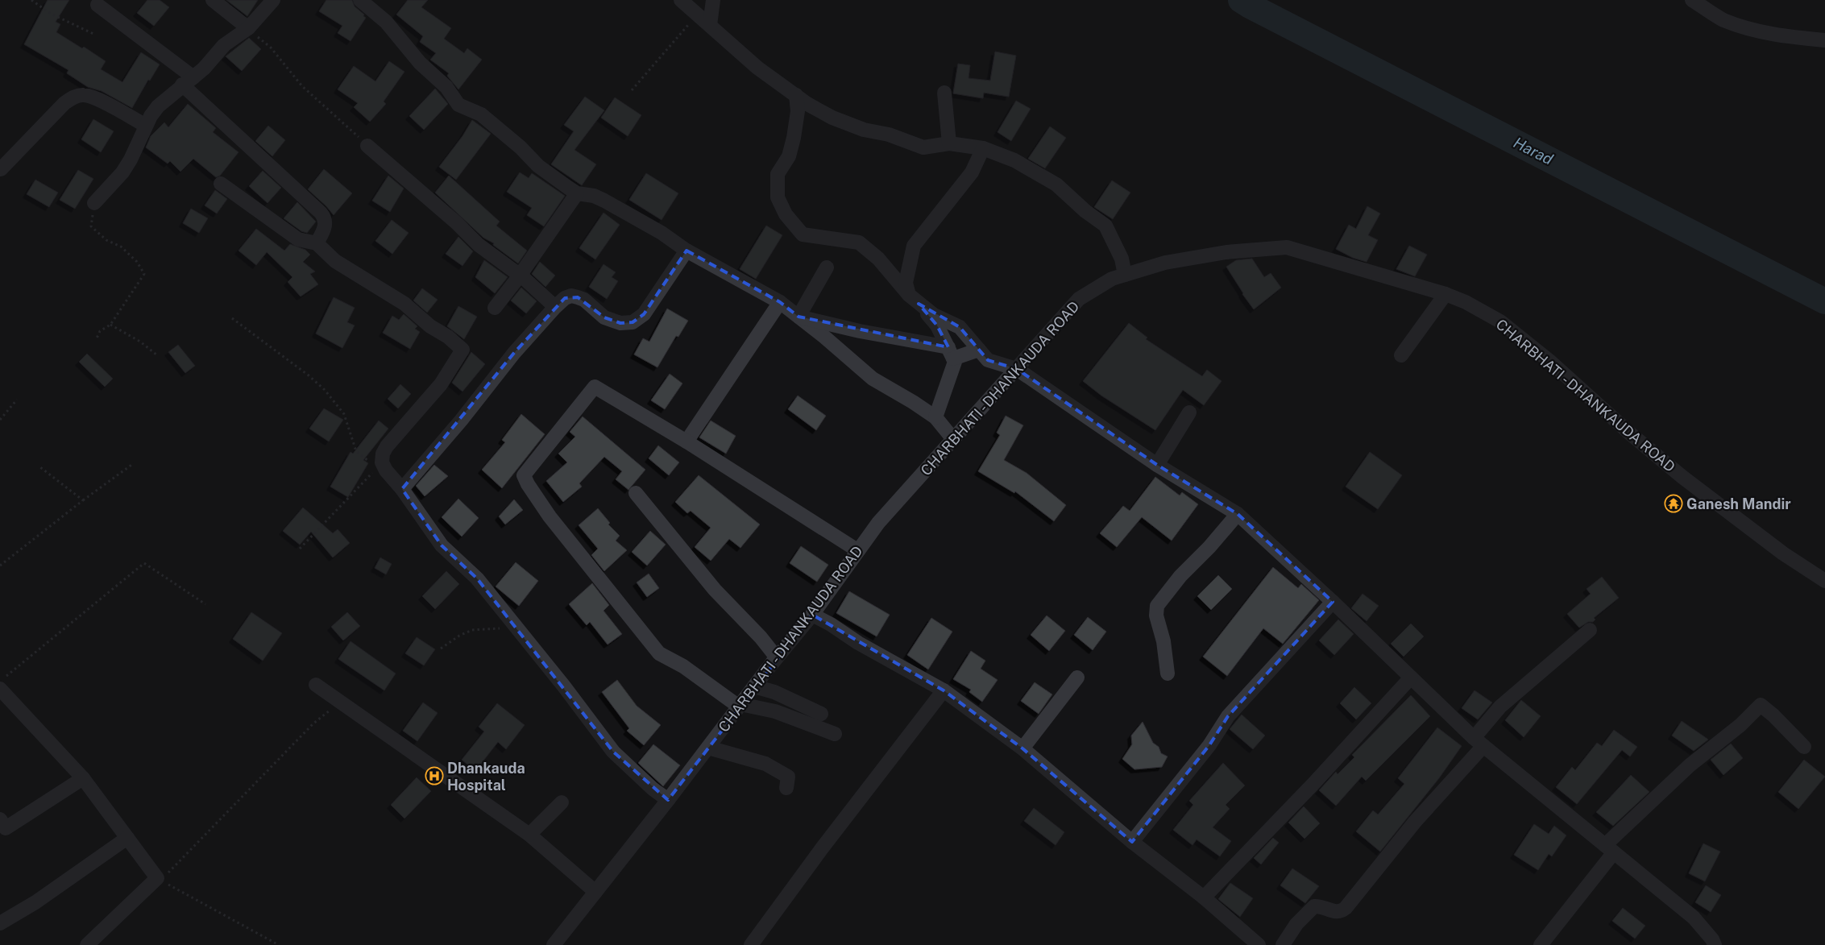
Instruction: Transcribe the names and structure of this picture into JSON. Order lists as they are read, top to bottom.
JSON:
{
  "streets": {
    "street": ["CHARBHATI - DHANKAUDA ROAD"]
  },
  "water": ["Harad"],
  "places": {
    "temple": ["Ganesh Mandir"],
    "hospital": ["Dhankauda Hospital"]
  }
}
